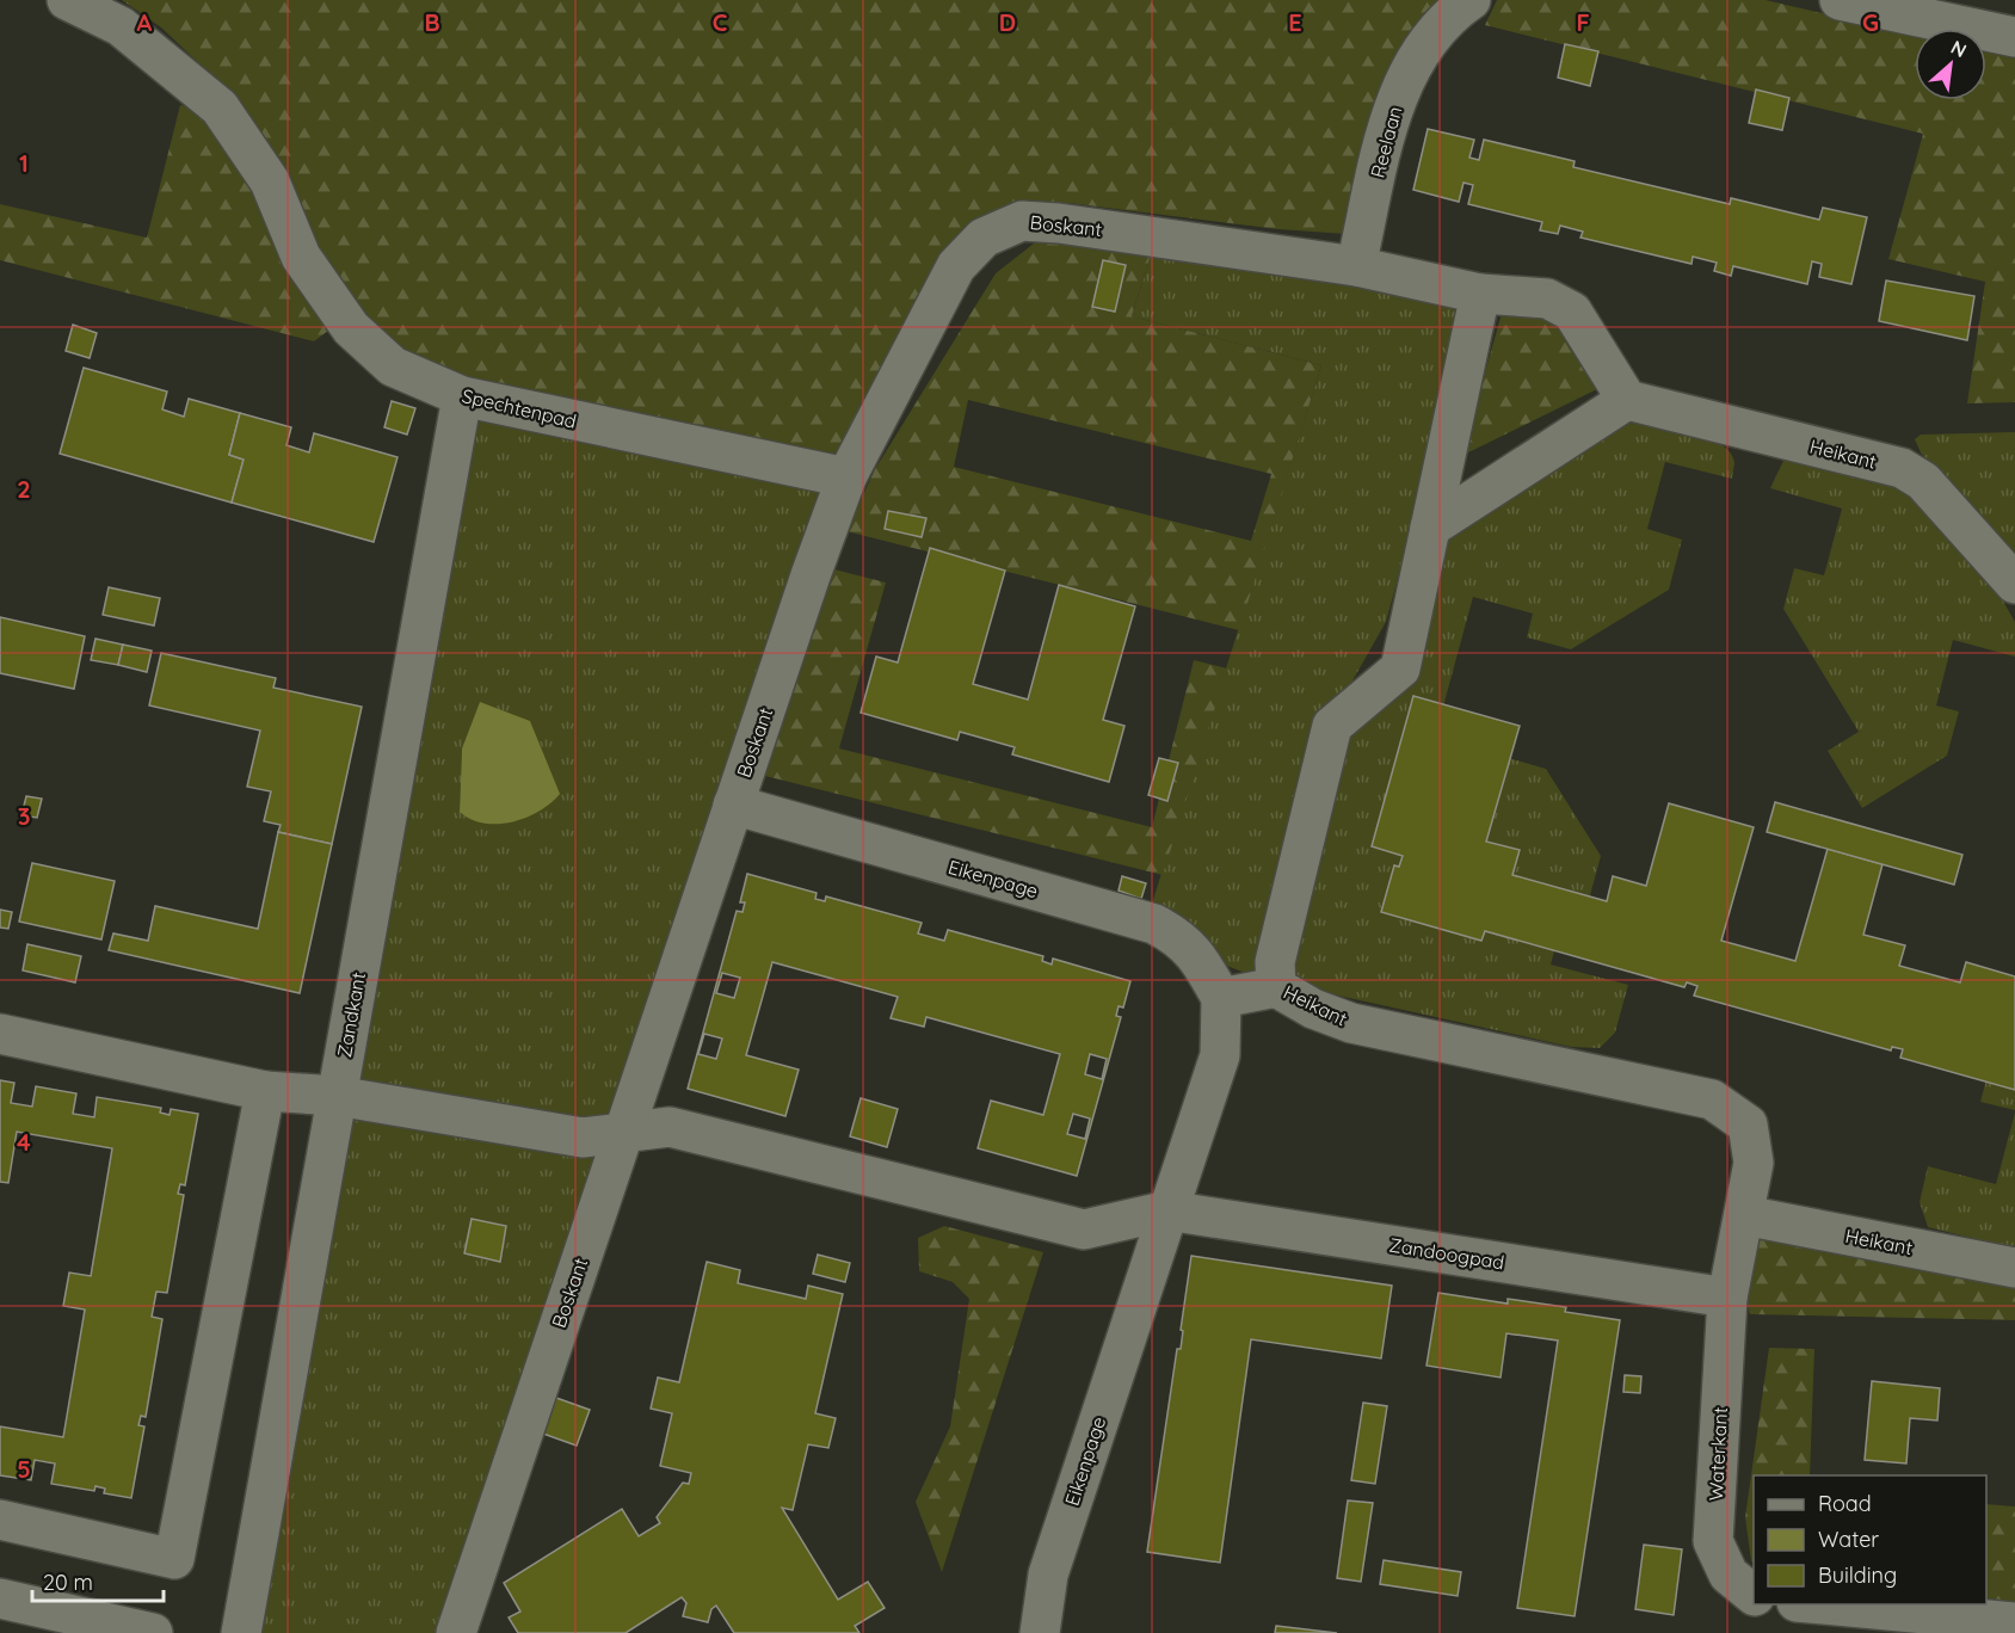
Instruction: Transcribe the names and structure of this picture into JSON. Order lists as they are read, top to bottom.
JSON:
{
  "streets": {
    "street": [
      "Reelaan",
      "Boskant",
      "Spechtenpad",
      "Heikant",
      "Eikenpage",
      "Zandkant",
      "Zandoogpad",
      "Waterkant"
    ]
  },
  "crossings": [
    ["Reelaan", "Boskant"],
    ["Boskant", "Spechtenpad"],
    ["Boskant", "Eikenpage"],
    ["Spechtenpad", "Zandkant"],
    ["Heikant", "Zandoogpad"],
    ["Heikant", "Waterkant"],
    ["Eikenpage", "Zandoogpad"],
    ["Zandoogpad", "Waterkant"]
  ],
  "legend": ["Road", "Water", "Building"],
  "scale_bar": "20 m",
  "north": "top right",
  "grid": {
    "columns": [
      "A",
      "B",
      "C",
      "D",
      "E",
      "F",
      "G"
    ],
    "rows": [
      "1",
      "2",
      "3",
      "4",
      "5"
    ]
  }
}
